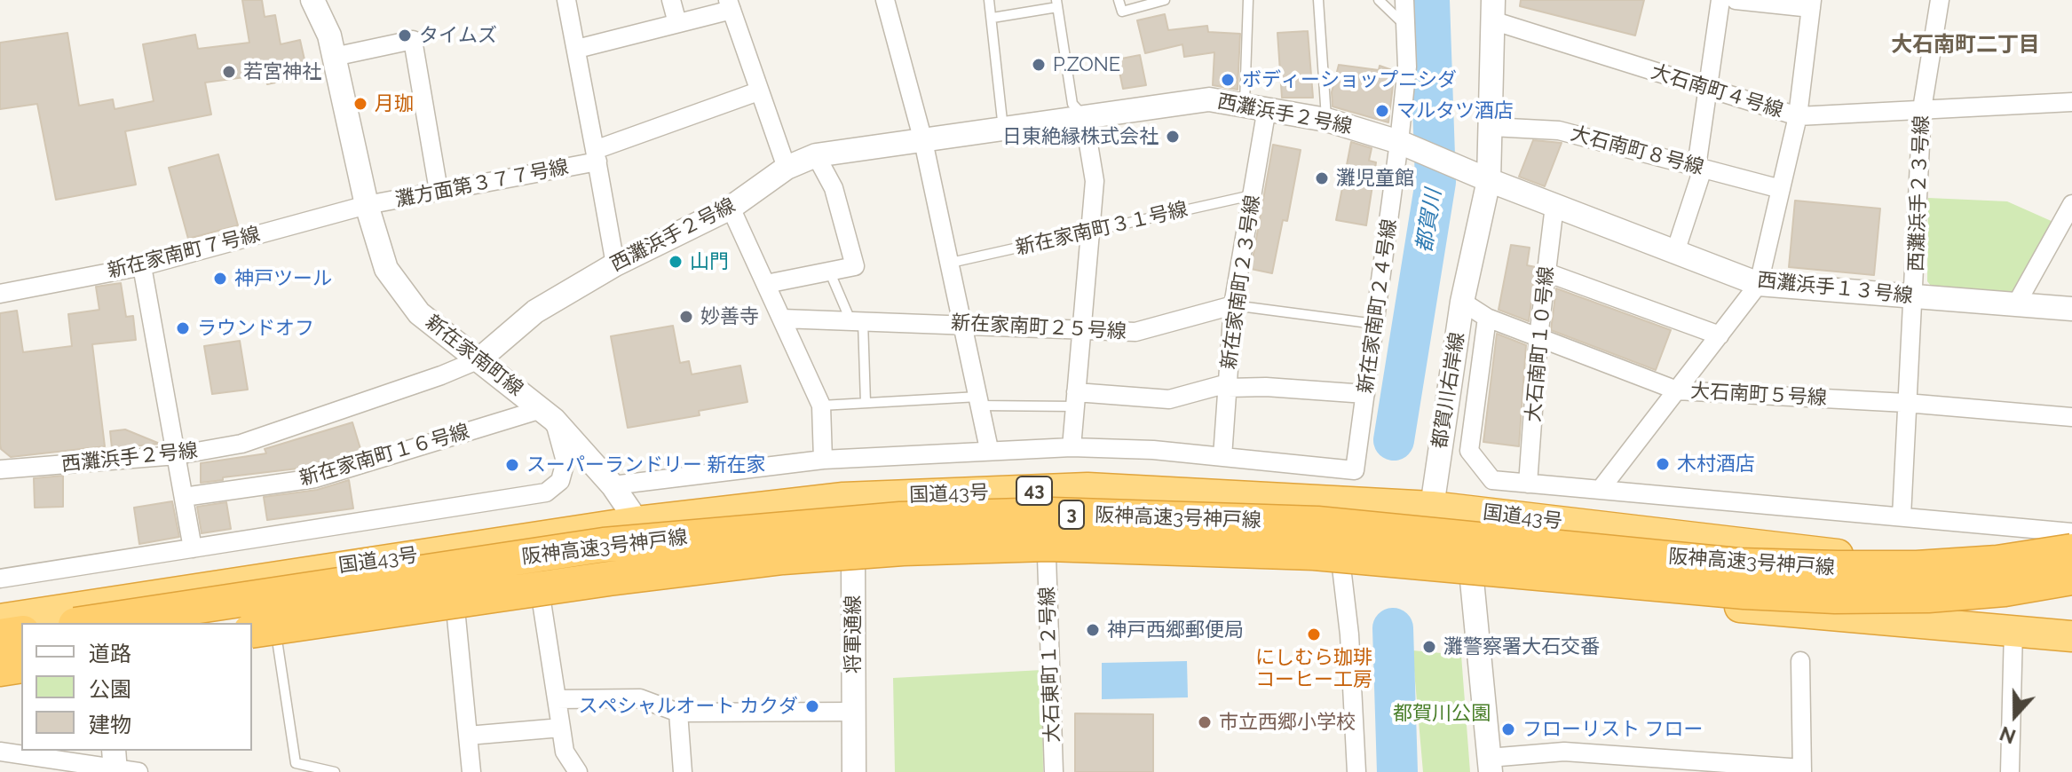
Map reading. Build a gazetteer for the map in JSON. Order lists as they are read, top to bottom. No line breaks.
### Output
{"streets":{"highway":["43","国道43号","3","阪神高速3号神戸線"],"street":["大石南町４号線","西灘浜手２号線","大石南町８号線","灘方面第３７７号線","西灘浜手２３号線","新在家南町７号線","新在家南町２３号線","西灘浜手１３号線","新在家南町２４号線","新在家南町２５号線","大石南町１０号線","新在家南町線","都賀川右岸線","大石南町５号線","新在家南町１６号線","将軍通線","大石東町１２号線"],"lane":["新在家南町３１号線"]},"crossings":[["大石南町４号線","西灘浜手２３号線"],["大石南町４号線","都賀川右岸線"],["西灘浜手２号線","新在家南町２３号線"],["西灘浜手２号線","西灘浜手１３号線"],["西灘浜手２号線","新在家南町２４号線"],["西灘浜手２号線","新在家南町線"],["西灘浜手２号線","都賀川右岸線"],["大石南町８号線","都賀川右岸線"],["灘方面第３７７号線","新在家南町７号線"],["灘方面第３７７号線","新在家南町線"],["西灘浜手２３号線","西灘浜手１３号線"],["西灘浜手２３号線","大石南町５号線"],["新在家南町３１号線","新在家南町２３号線"],["新在家南町７号線","新在家南町線"],["新在家南町２３号線","新在家南町２４号線"],["新在家南町２３号線","新在家南町２５号線"],["西灘浜手１３号線","大石南町１０号線"],["西灘浜手１３号線","都賀川右岸線"],["新在家南町２４号線","新在家南町２５号線"],["大石南町１０号線","大石南町５号線"],["新在家南町線","新在家南町１６号線"],["新在家南町線","国道43号"],["都賀川右岸線","大石南町５号線"],["都賀川右岸線","国道43号"],["国道43号","阪神高速3号神戸線"],["国道43号","将軍通線"]],"districts":["大石南町二丁目"],"water":["都賀川"],"parks":["都賀川公園"],"places":["タイムズ","P.ZONE","若宮神社","ボディーショップニシダ","月珈","マルタツ酒店","日東絶縁株式会社","灘児童館","山門","神戸ツール","妙善寺","ラウンドオフ","木村酒店","スーパーランドリー 新在家","神戸西郷郵便局","にしむら珈琲 コーヒー工房","灘警察署大石交番","スペシャルオート カクダ","市立西郷小学校","フローリスト フロー"],"legend":["道路","公園","建物"],"north":"bottom"}
